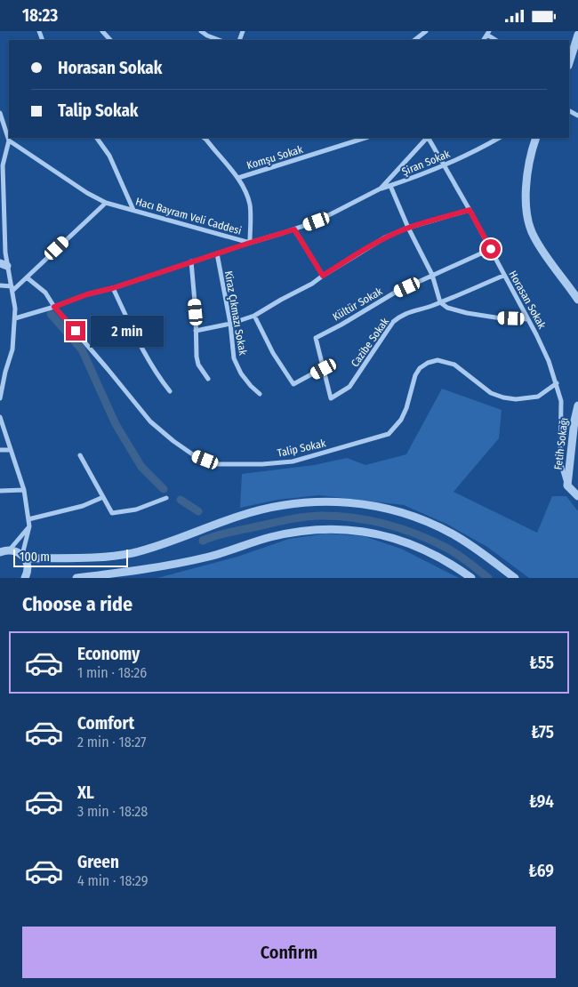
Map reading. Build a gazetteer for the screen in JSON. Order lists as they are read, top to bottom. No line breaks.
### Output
{"streets":{"street":["Komşu Sokak","Şiran Sokak","Hacı Bayram Veli Caddesi","Horasan Sokak","Kültür Sokak","Kiraz Çıkmazı Sokak","Cazibe Sokak","Fetih Sokağı","Talip Sokak"]},"crossings":[["Şiran Sokak","Hacı Bayram Veli Caddesi"],["Şiran Sokak","Horasan Sokak"],["Horasan Sokak","Kültür Sokak"],["Horasan Sokak","Cazibe Sokak"],["Horasan Sokak","Fetih Sokağı"],["Horasan Sokak","Talip Sokak"],["Kültür Sokak","Cazibe Sokak"]],"scale_bar":"100 m","page":{"status":"18:23","banner":["Horasan Sokak","Talip Sokak"],"bubble":"2 min","scale":"100 m","heading":"Choose a ride","list":[{"name":"Economy","note":"1 min · 18:26","value":"₺55"},{"name":"Comfort","note":"2 min · 18:27","value":"₺75"},{"name":"XL","note":"3 min · 18:28","value":"₺94"},{"name":"Green","note":"4 min · 18:29","value":"₺69"}],"buttons":"Confirm"}}
